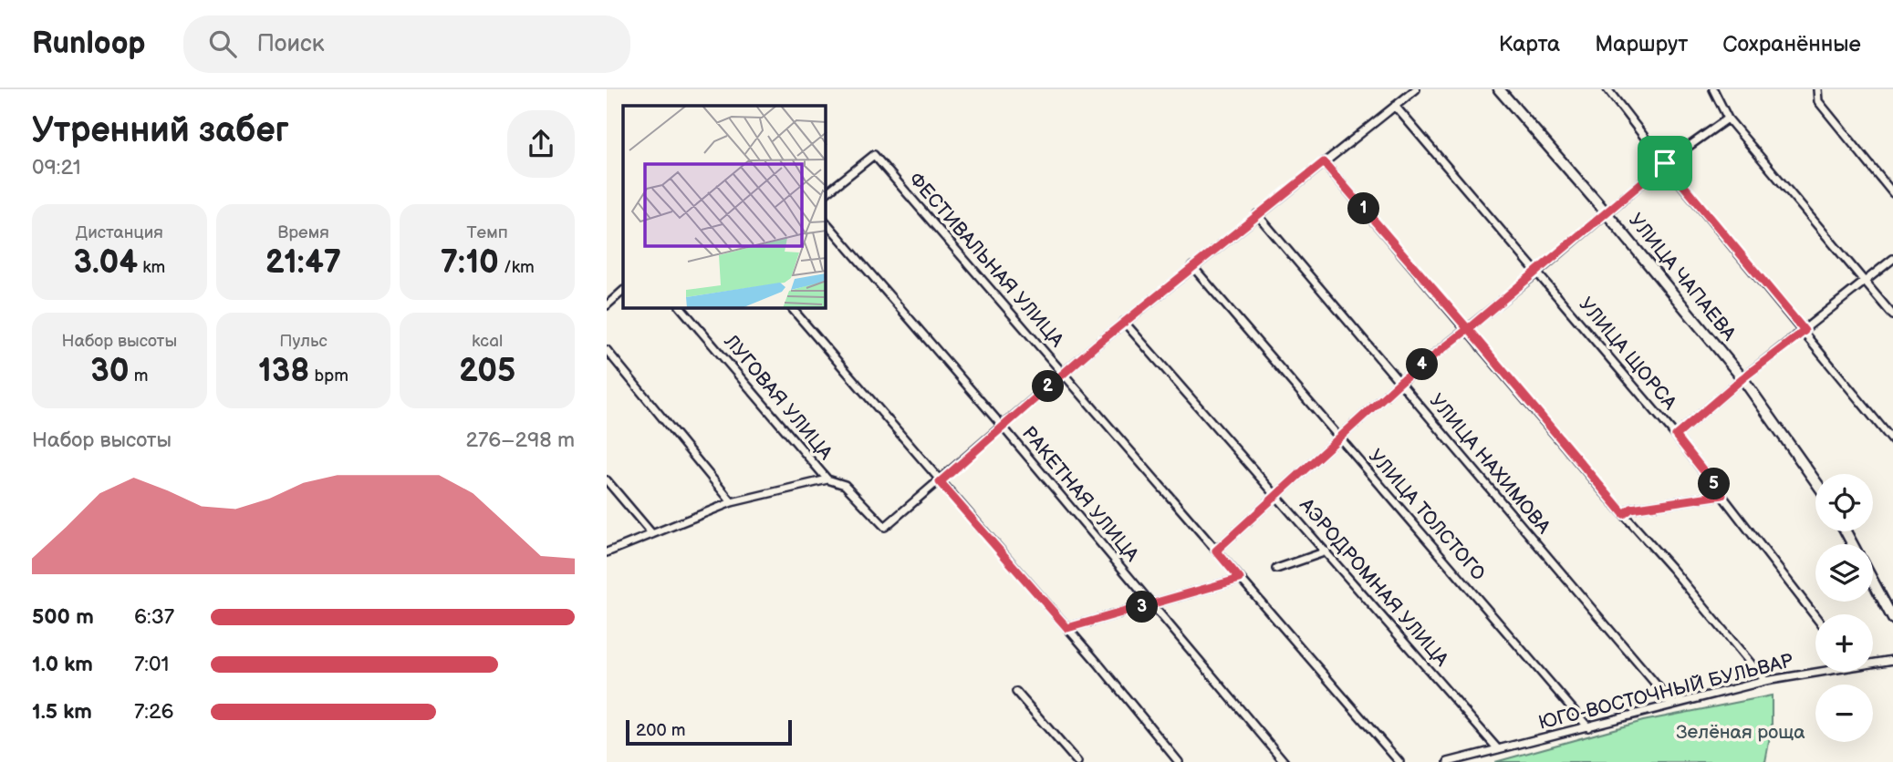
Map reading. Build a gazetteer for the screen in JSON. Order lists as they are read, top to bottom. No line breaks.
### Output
{"streets":{"main road":["УЛИЦА ЧАПАЕВА"],"street":["ФЕСТИВАЛЬНАЯ УЛИЦА","УЛИЦА ЩОРСА","ЛУГОВАЯ УЛИЦА","УЛИЦА НАХИМОВА","РАКЕТНАЯ УЛИЦА","УЛИЦА ТОЛСТОГО","АЭРОДРОМНАЯ УЛИЦА","ЮГО-ВОСТОЧНЫЙ БУЛЬВАР"]},"crossings":[["УЛИЦА НАХИМОВА","ЮГО-ВОСТОЧНЫЙ БУЛЬВАР"],["УЛИЦА ТОЛСТОГО","ЮГО-ВОСТОЧНЫЙ БУЛЬВАР"],["АЭРОДРОМНАЯ УЛИЦА","ЮГО-ВОСТОЧНЫЙ БУЛЬВАР"]],"parks":["Зелёная роща"],"scale_bar":"200 m","page":{"header":"Runloop","search":"Поиск","nav":["Карта","Маршрут","Сохранённые"],"heading":["Утренний забег","09:21"],"pins":["1","4","2","5","3"],"stats":[["Дистанция","3.04 km"],["Время","21:47"],["Темп","7:10 /km"],["Набор высоты","30 m"],["Пульс","138 bpm"],["kcal","205"]],"chart":["Набор высоты","276–298 m"],"map_buttons":["+","−"],"list":[{"name":"500 m","note":"6:37"},{"name":"1.0 km","note":"7:01"},{"name":"1.5 km","note":"7:26"}],"scale":"200 m"}}
